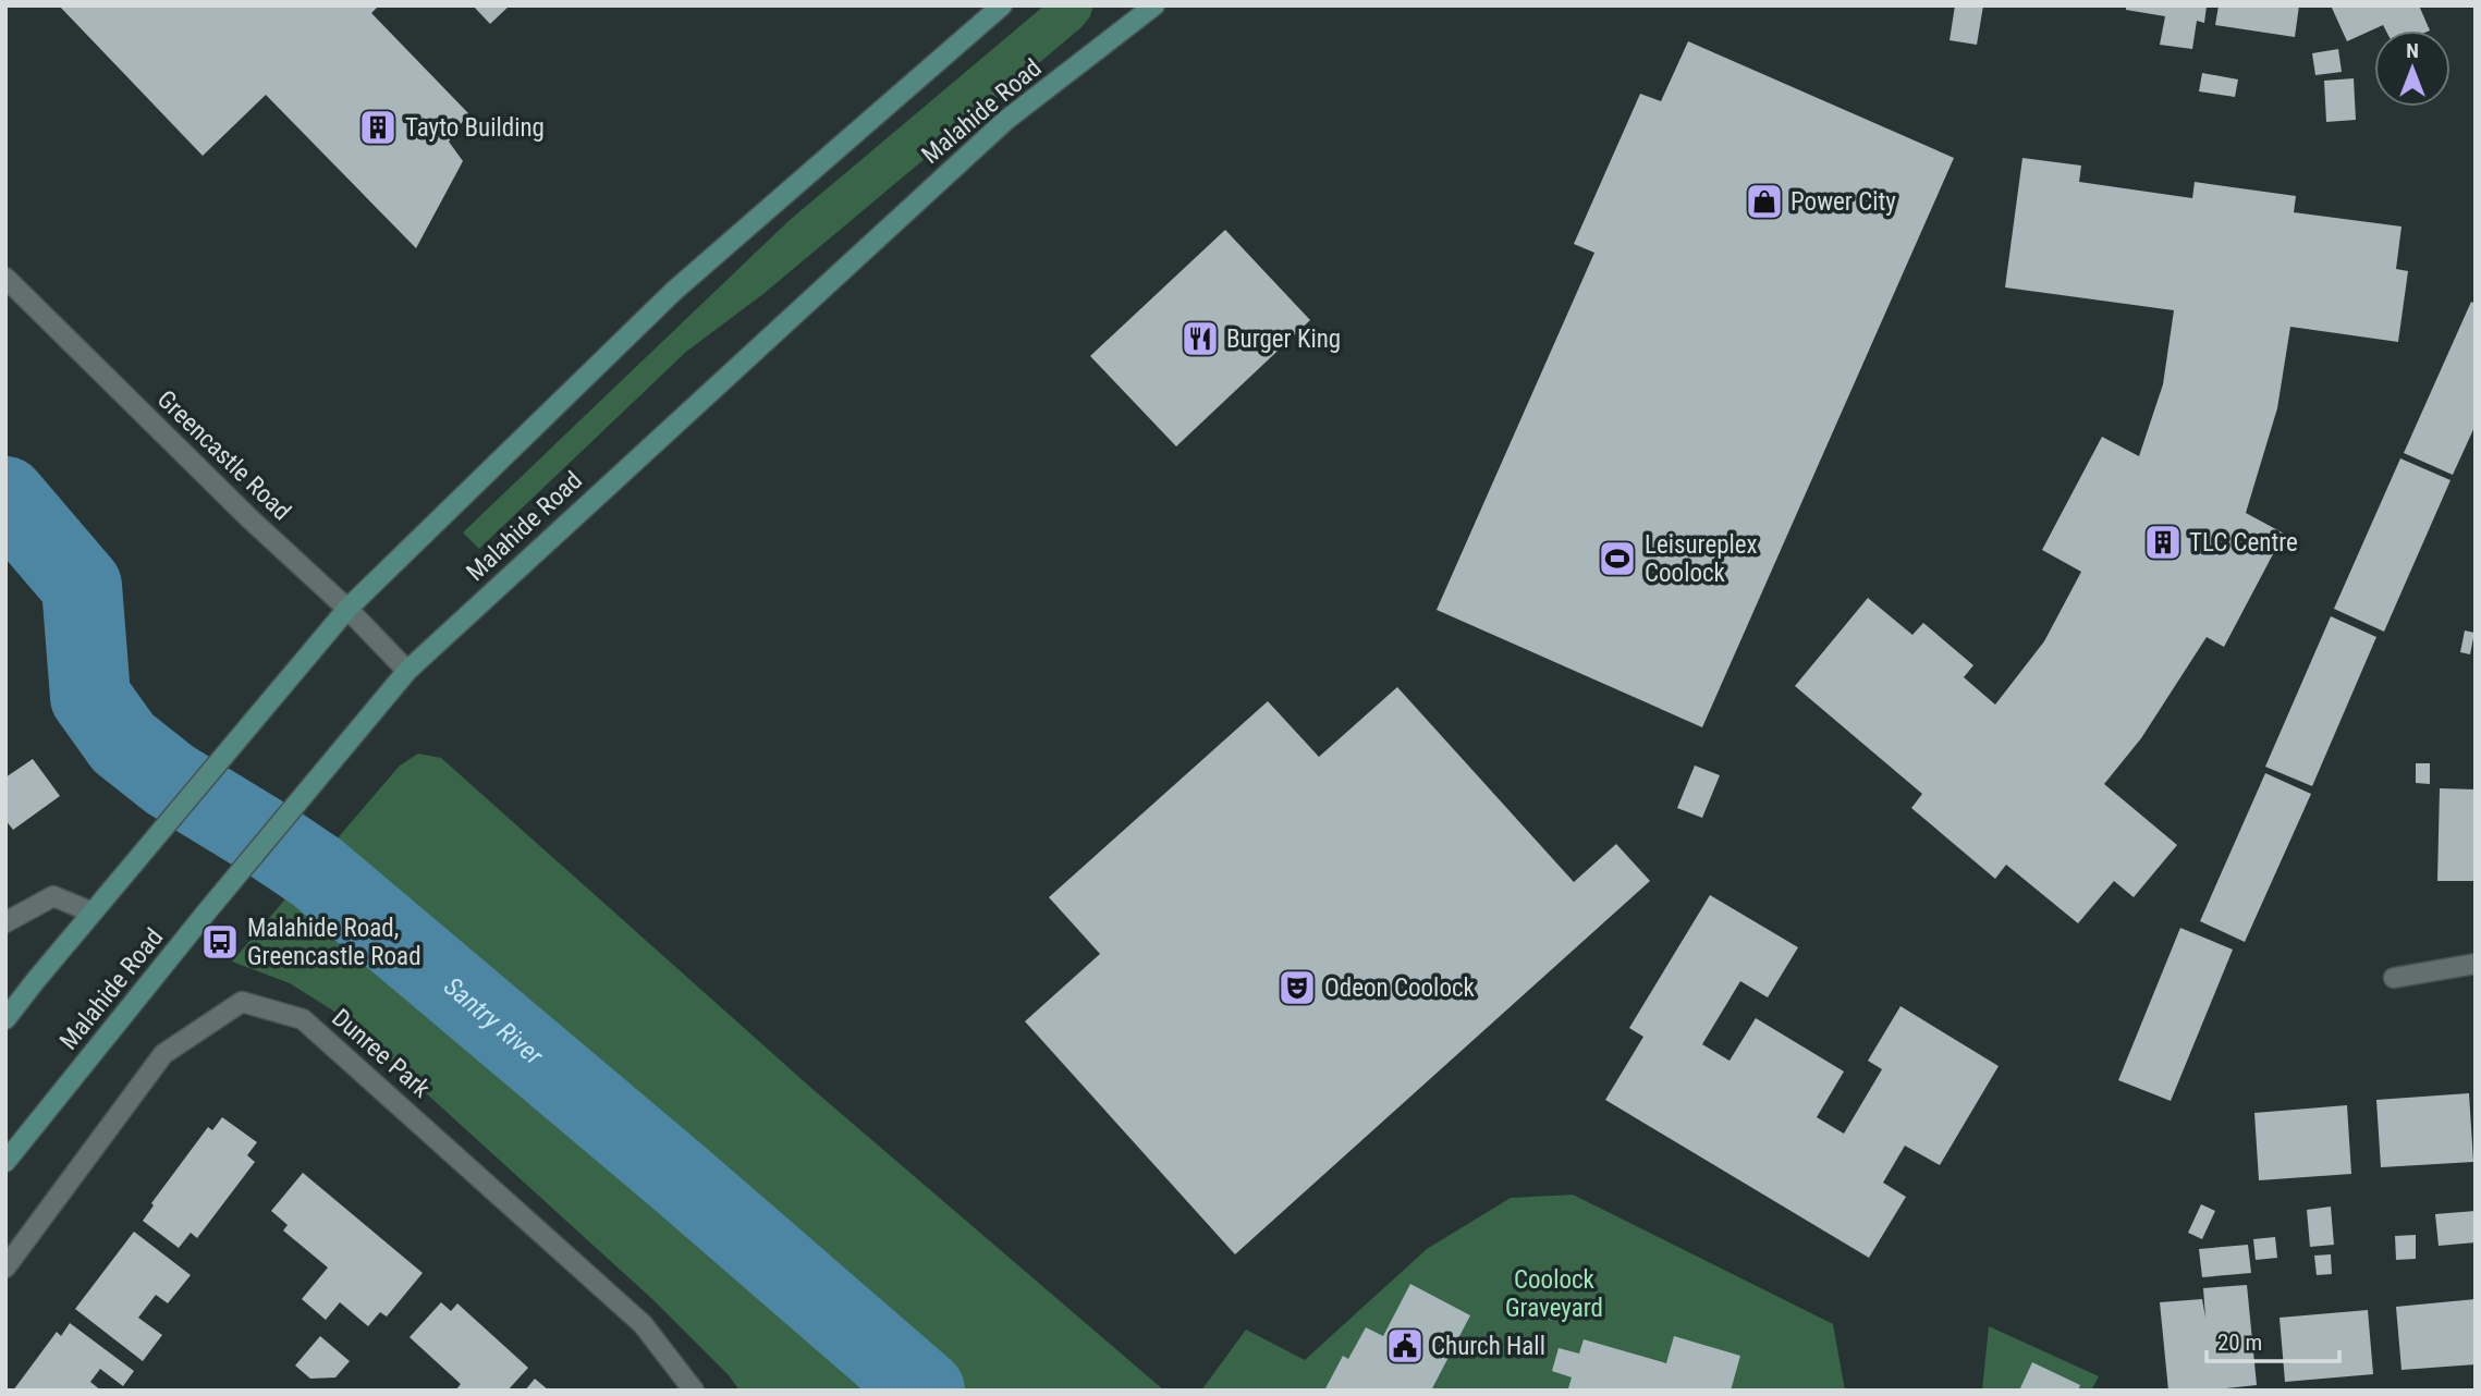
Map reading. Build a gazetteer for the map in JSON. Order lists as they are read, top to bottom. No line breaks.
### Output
{"streets":{"main road":["Malahide Road"],"street":["Greencastle Road","Dunree Park"]},"crossings":[["Malahide Road","Greencastle Road"]],"water":["Santry River"],"parks":["Coolock Graveyard"],"places":{"building":["Tayto Building","TLC Centre"],"shop":["Power City"],"restaurant":["Burger King"],"sports":["Leisureplex Coolock"],"bus stop":["Malahide Road, Greencastle Road"],"theatre":["Odeon Coolock"],"public building":["Church Hall"]},"scale_bar":"20 m","north":"top"}
